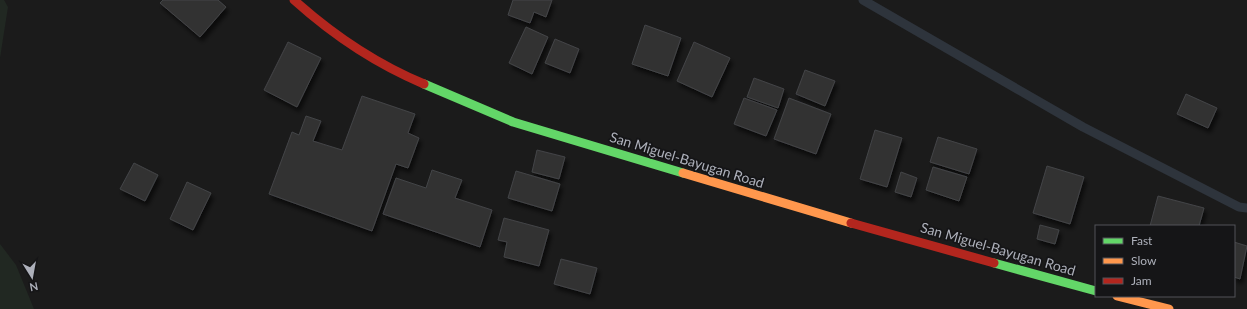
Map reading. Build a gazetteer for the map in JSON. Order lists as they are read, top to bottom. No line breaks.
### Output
{"streets":{"main road":["San Miguel-Bayugan Road"]},"legend":["Fast","Slow","Jam"],"north":"bottom"}
